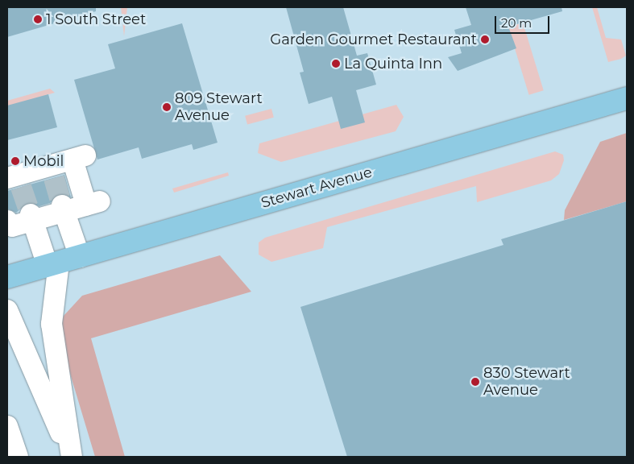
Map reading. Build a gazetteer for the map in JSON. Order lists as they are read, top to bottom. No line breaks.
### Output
{"streets":{"main road":["Stewart Avenue"]},"places":["1 South Street","Garden Gourmet Restaurant","La Quinta Inn","809 Stewart Avenue","Mobil","830 Stewart Avenue"],"scale_bar":"20 m"}
